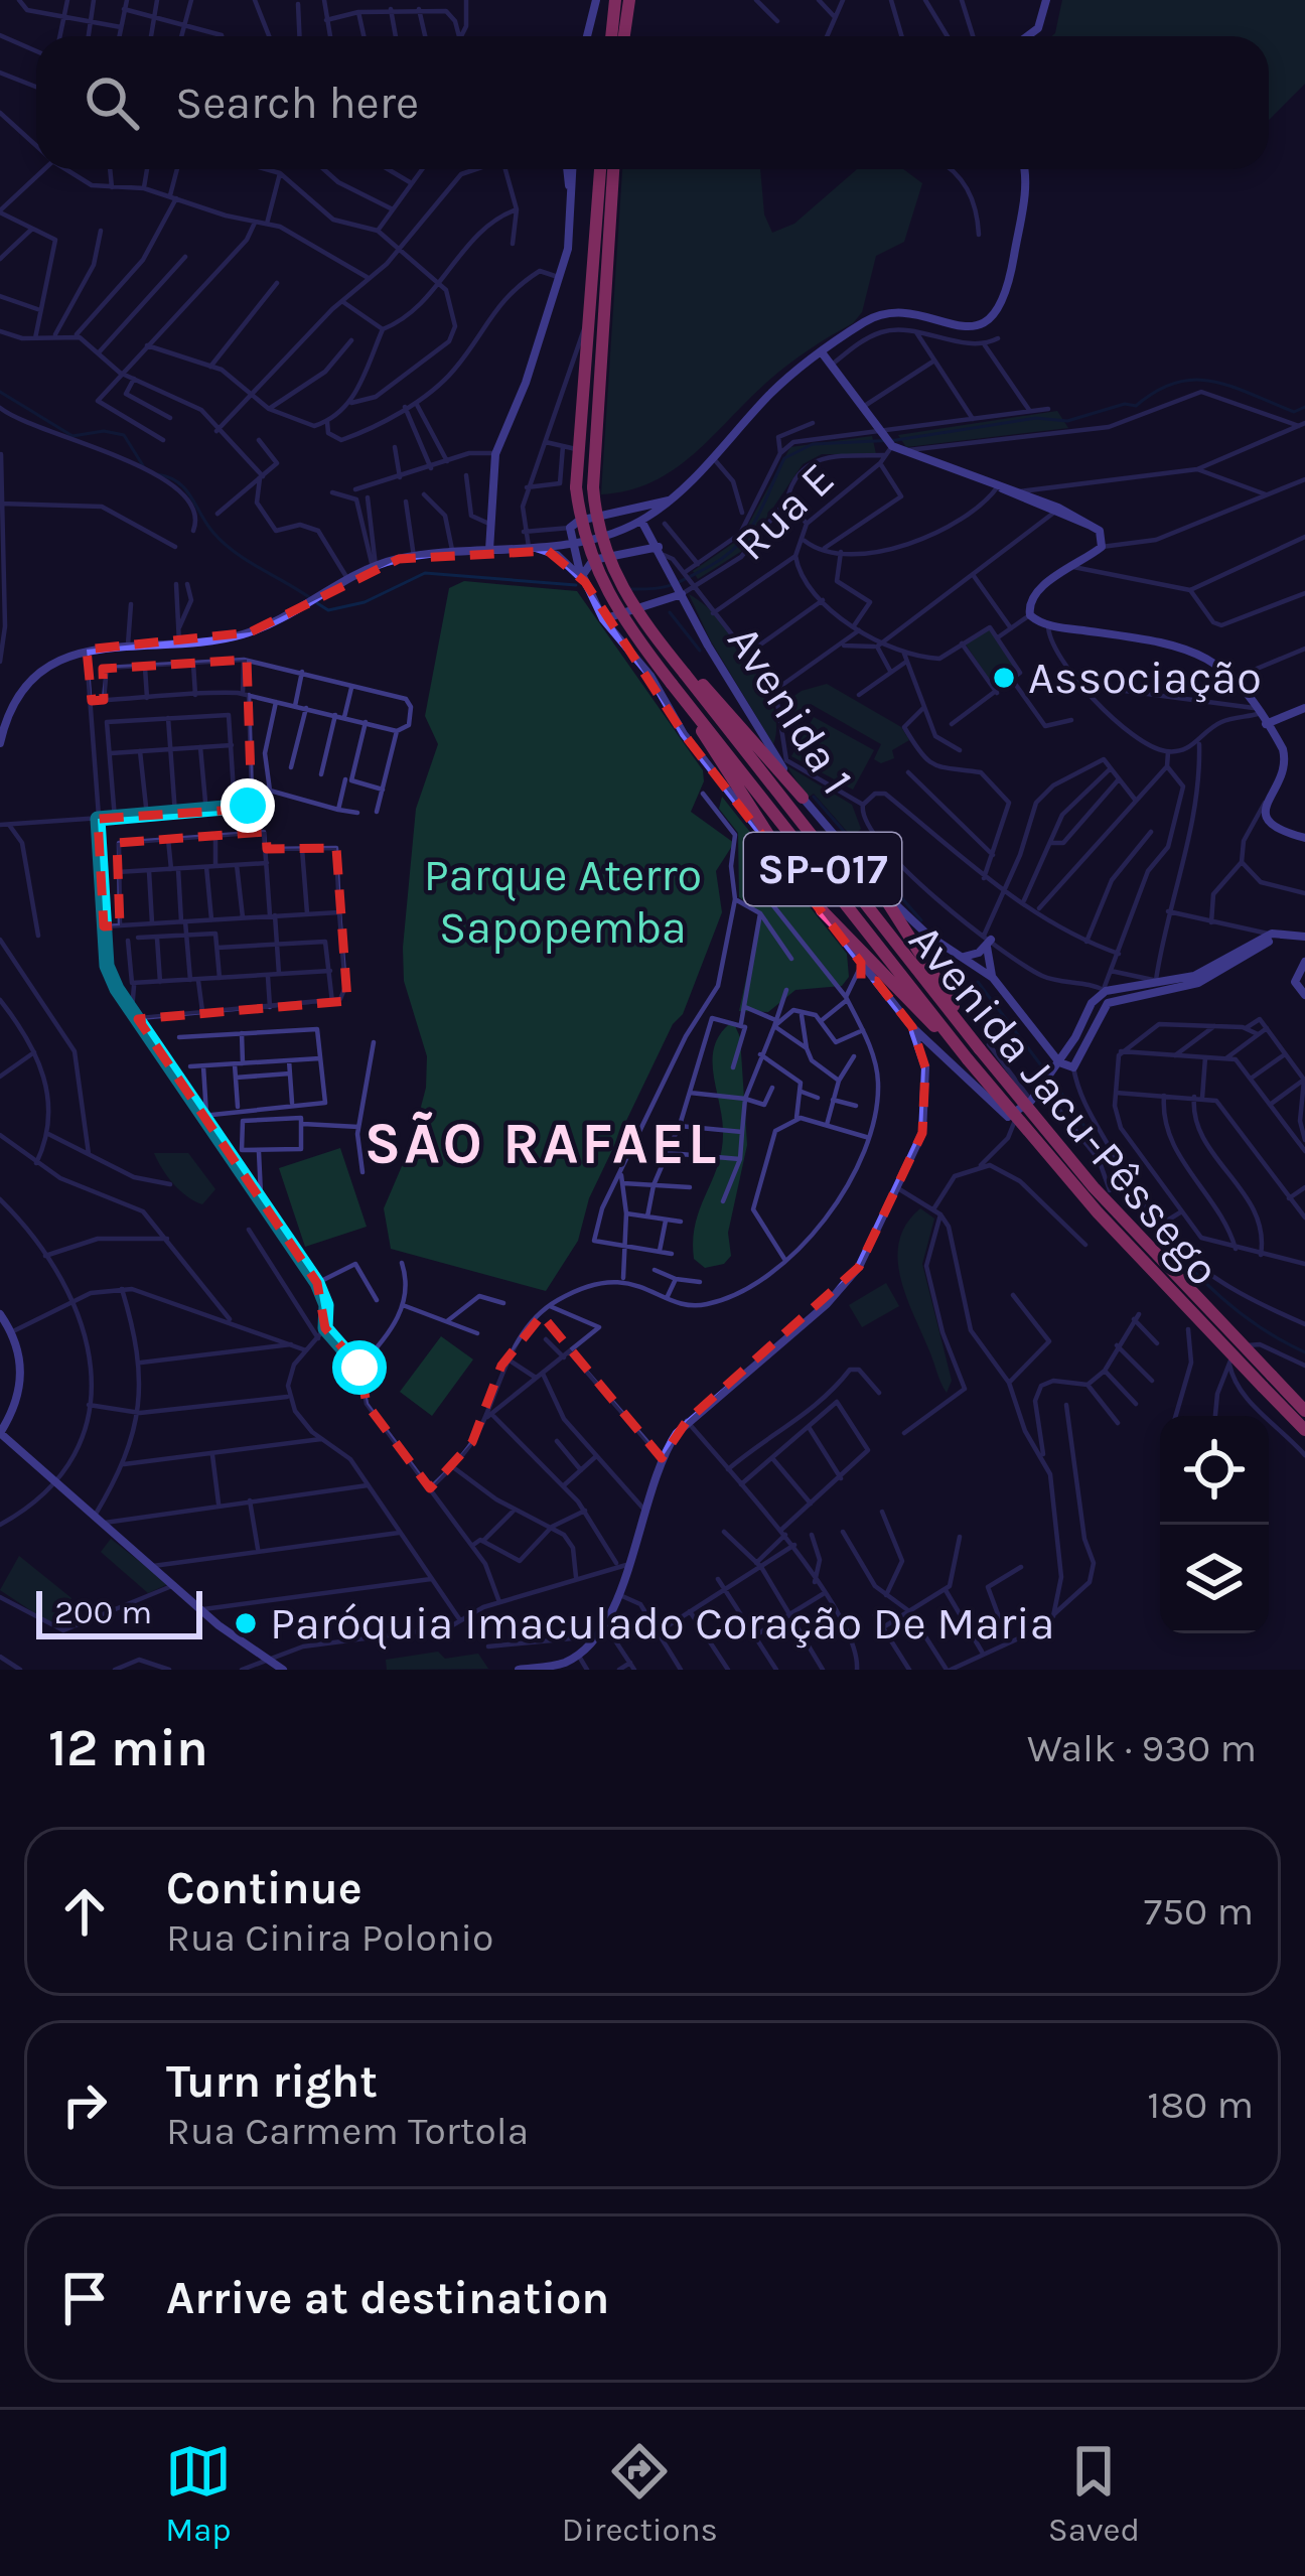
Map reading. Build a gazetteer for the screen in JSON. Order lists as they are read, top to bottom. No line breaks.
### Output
{"streets":{"highway":["SP-017","Avenida Jacu-Pêssego"],"main road":["Avenida 1"],"street":["Rua E"]},"districts":["SÃO RAFAEL"],"parks":["Parque Aterro Sapopemba"],"places":["Associação","Paróquia Imaculado Coração De Maria"],"scale_bar":"200 m","page":{"search":"Search here","scale":"200 m","heading":["12 min","Walk · 930 m"],"list":[["Continue","Rua Cinira Polonio","750 m"],["Turn right","Rua Carmem Tortola","180 m"],"Arrive at destination"],"nav":["Map","Directions","Saved"]}}
